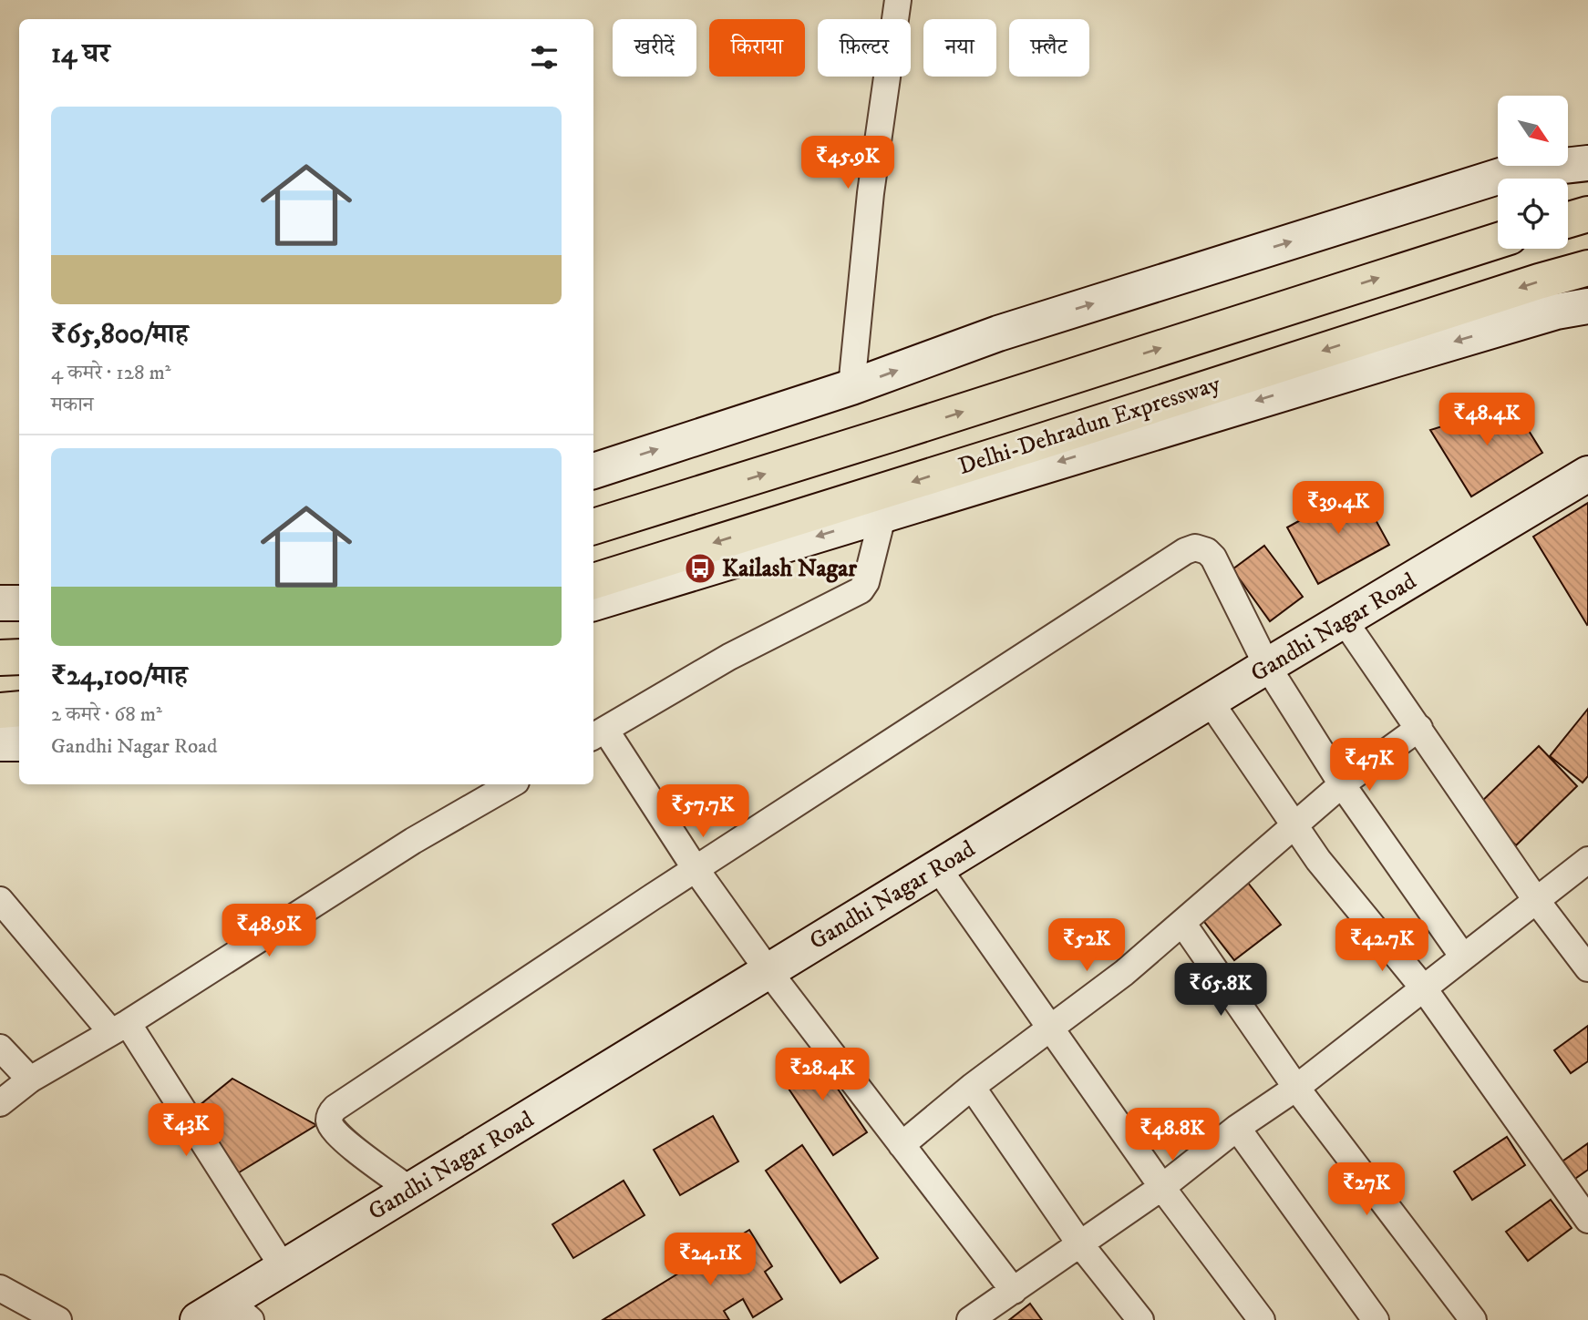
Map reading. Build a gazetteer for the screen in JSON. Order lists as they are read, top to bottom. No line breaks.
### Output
{"streets":{"highway":["Delhi-Dehradun Expressway"],"street":["Gandhi Nagar Road"]},"places":{"bus stop":["Kailash Nagar"]},"north":"bottom right","page":{"chip":["खरीदें","किराया","फ़िल्टर","नया","फ़्लैट"],"heading":"14 घर","list":[{"name":"₹65,800/माह","note":"4 कमरे · 128 m² · मकान"},{"name":"₹24,100/माह","note":"2 कमरे · 68 m² · Gandhi Nagar Road"}],"price":["₹45.9K","₹48.4K","₹39.4K","₹47K","₹57.7K","₹48.9K","₹52K","₹42.7K","₹65.8K","₹28.4K","₹43K","₹48.8K","₹27K","₹24.1K"]}}
